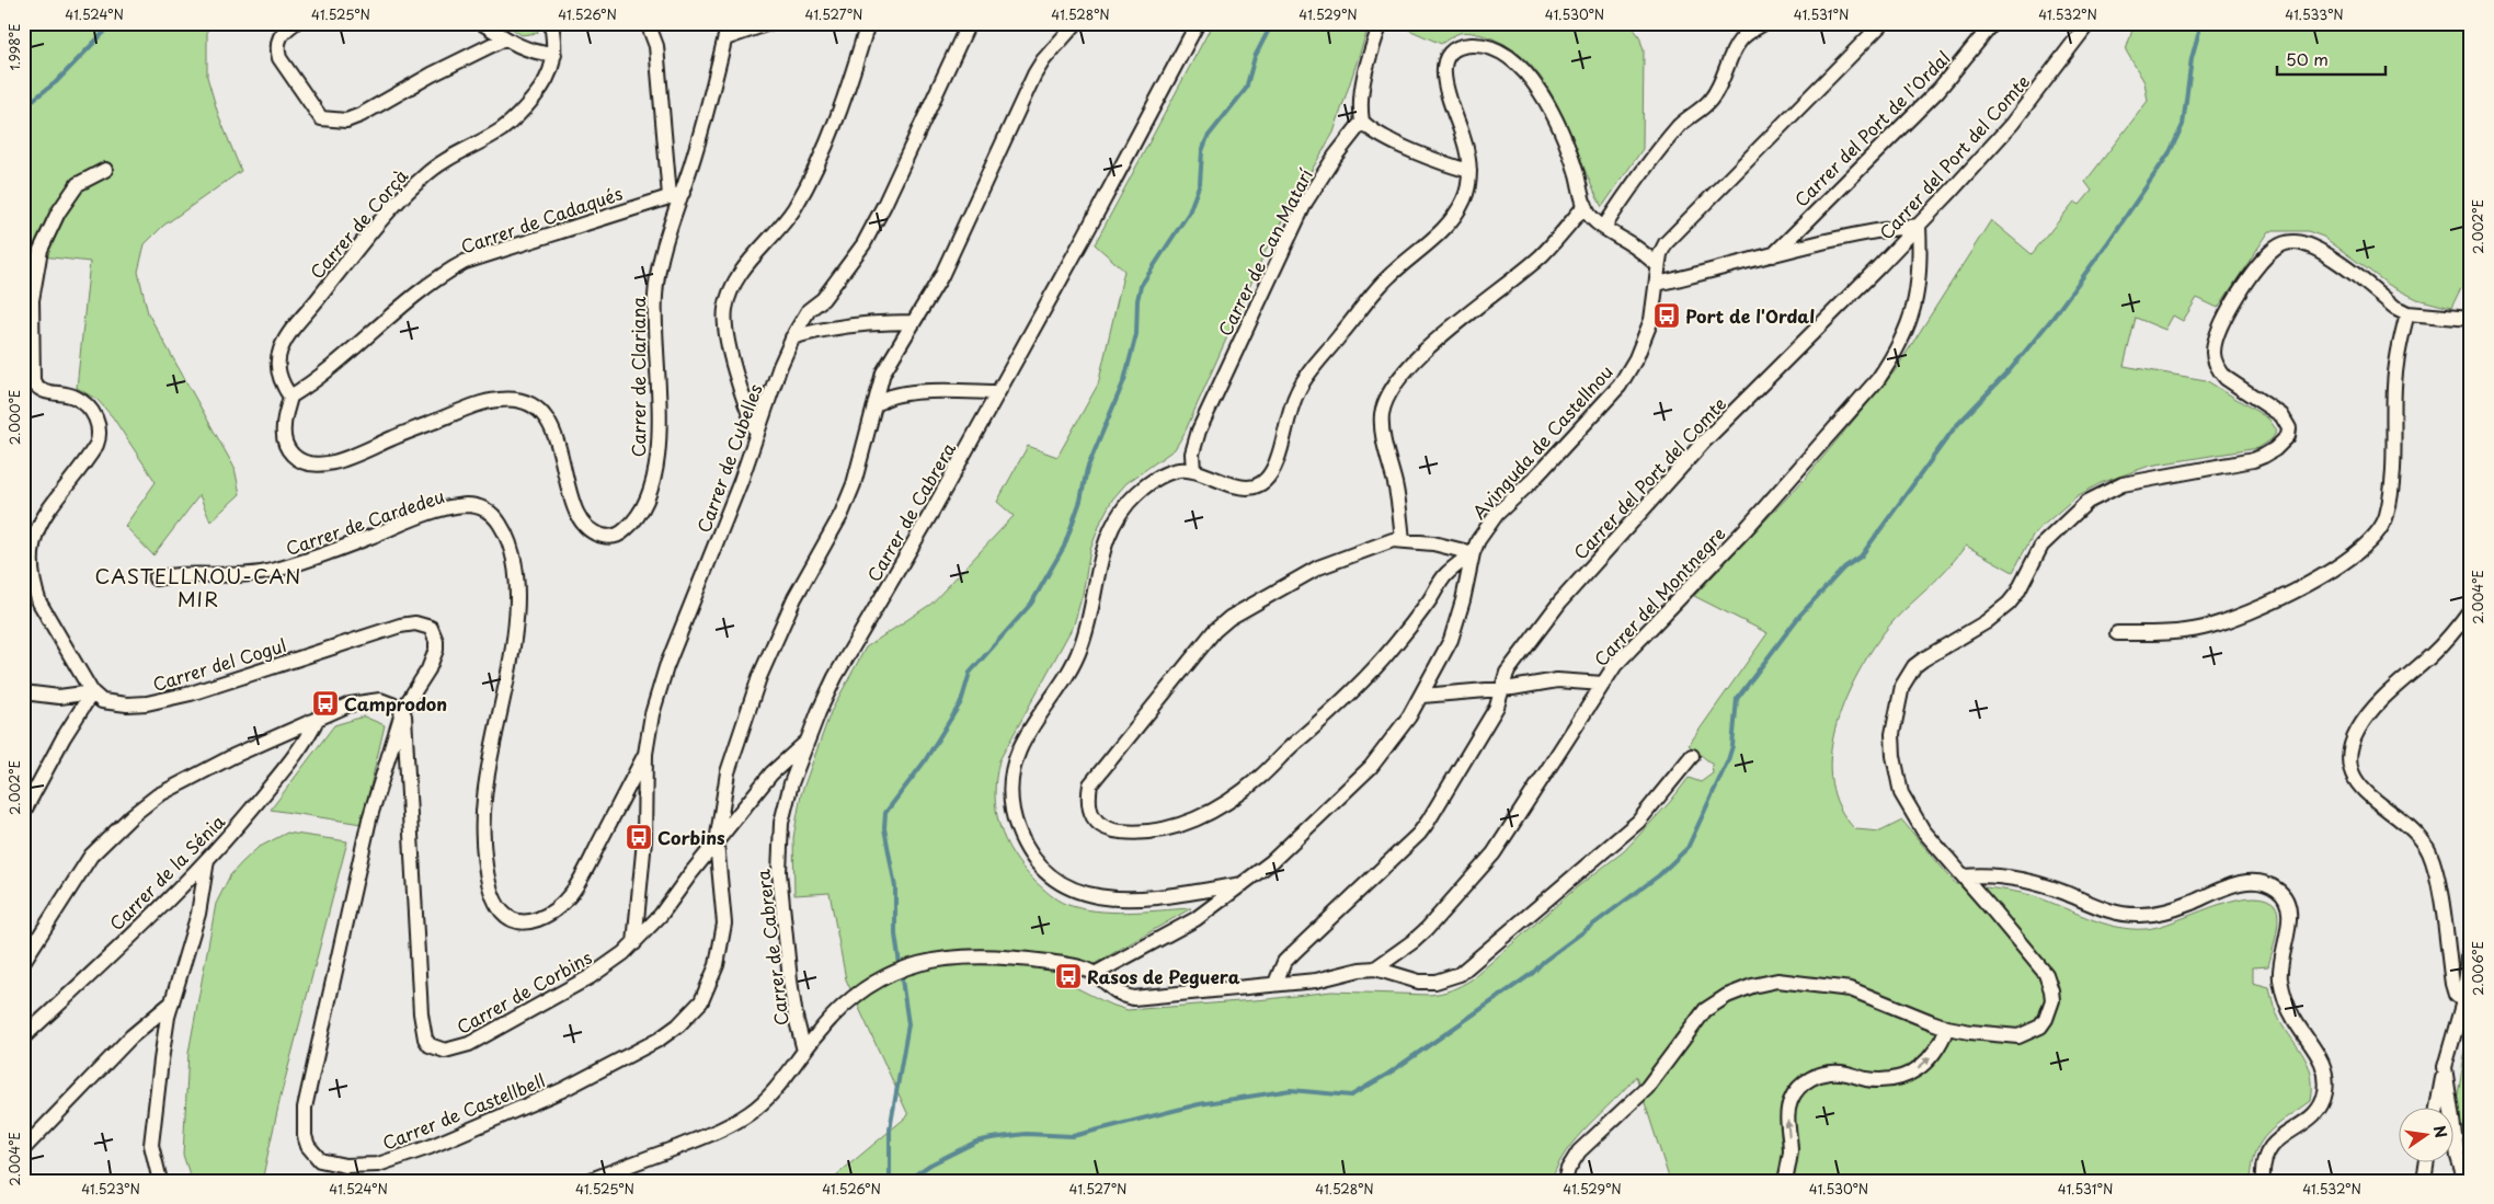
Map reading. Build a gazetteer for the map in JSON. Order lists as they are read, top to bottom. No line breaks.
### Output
{"streets":{"street":["Carrer del Port de l'Ordal","Carrer del Port del Comte","Carrer de Cadaqués","Carrer de Corçà","Carrer de Can Matarí","Carrer de Clariana","Avinguda de Castellnou","Carrer de Cubelles","Carrer de Cabrera","Carrer de Cardedeu","Carrer del Montnegre","Carrer del Cogul","Carrer de la Sénia","Carrer de Corbins","Carrer de Castellbell"]},"crossings":[["Carrer del Port del Comte","Carrer del Montnegre"],["Carrer de Cadaqués","Carrer de Corçà"],["Carrer de Cadaqués","Carrer de Clariana"],["Carrer de Corçà","Carrer de Clariana"],["Carrer de Cubelles","Carrer de Cardedeu"],["Carrer de Cubelles","Carrer de Corbins"],["Carrer de Cabrera","Carrer de Corbins"],["Carrer del Cogul","Carrer de Corbins"],["Carrer del Cogul","Carrer de Castellbell"],["Carrer de Corbins","Carrer de Castellbell"]],"districts":["CASTELLNOU-CAN MIR"],"places":{"bus stop":["Port de l'Ordal","Camprodon","Corbins","Rasos de Peguera"]},"scale_bar":"50 m","north":"right","coordinates":["41.524°N","41.525°N","41.526°N","41.527°N","41.528°N","41.529°N","41.530°N","41.531°N","41.532°N","41.533°N","1.998°E","2.002°E","2.000°E","2.004°E","2.006°E","41.523°N"]}
